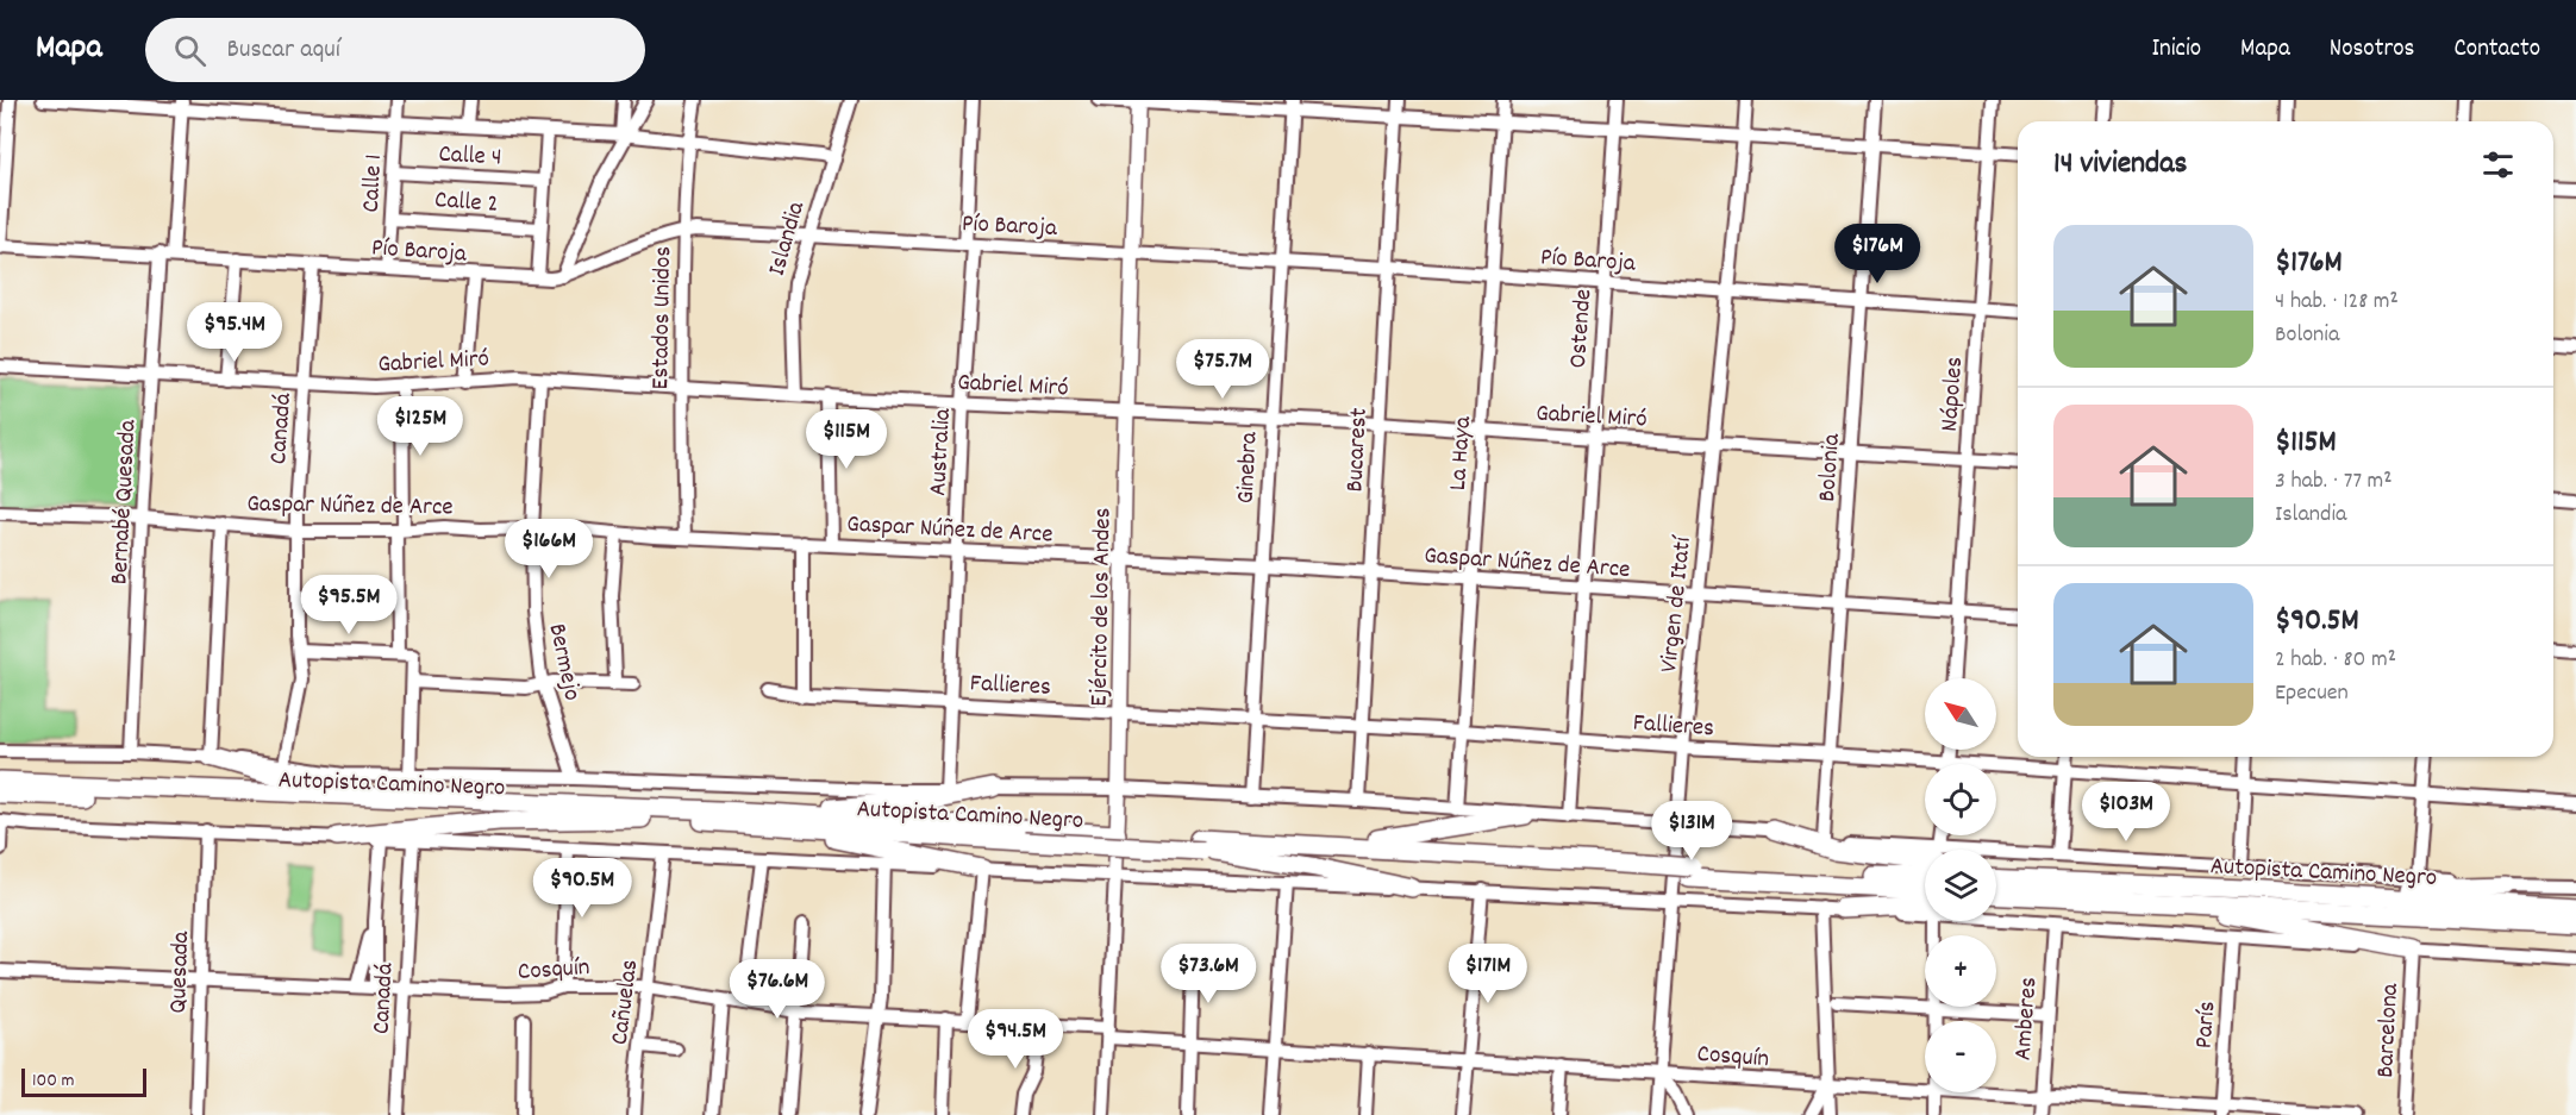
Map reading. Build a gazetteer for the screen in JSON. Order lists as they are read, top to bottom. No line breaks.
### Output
{"streets":{"highway":["Autopista Camino Negro"],"main road":["Ejército de los Andes"],"street":["Calle 4","Calle 1","Calle 2","Pío Baroja","Islandia","Estados Unidos","Ostende","Gabriel Miró","Nápoles","Canadá","Bucarest","Australia","La Haya","Ginebra","Bolonia","Bernabé Quesada","Gaspar Núñez de Arce","Virgen de Itatí","Bermejo","Fallieres","Cosquín","Quesada","Cañuelas","Amberes","París","Barcelona"]},"crossings":[["Calle 4","Calle 1"],["Calle 1","Calle 2"],["Calle 1","Pío Baroja"],["Pío Baroja","Islandia"],["Pío Baroja","Estados Unidos"],["Pío Baroja","Ostende"],["Pío Baroja","Nápoles"],["Pío Baroja","Canadá"],["Pío Baroja","Bucarest"],["Pío Baroja","Australia"],["Pío Baroja","La Haya"],["Pío Baroja","Ginebra"],["Pío Baroja","Bolonia"],["Pío Baroja","Bernabé Quesada"],["Pío Baroja","Virgen de Itatí"],["Pío Baroja","Ejército de los Andes"],["Islandia","Gabriel Miró"],["Estados Unidos","Gabriel Miró"],["Estados Unidos","Gaspar Núñez de Arce"],["Ostende","Gabriel Miró"],["Ostende","Gaspar Núñez de Arce"],["Ostende","Fallieres"],["Gabriel Miró","Nápoles"],["Gabriel Miró","Canadá"],["Gabriel Miró","Bucarest"],["Gabriel Miró","Australia"],["Gabriel Miró","La Haya"],["Gabriel Miró","Ginebra"],["Gabriel Miró","Bolonia"],["Gabriel Miró","Bernabé Quesada"],["Gabriel Miró","Virgen de Itatí"],["Gabriel Miró","Ejército de los Andes"],["Gabriel Miró","Bermejo"],["Nápoles","Gaspar Núñez de Arce"],["Canadá","Gaspar Núñez de Arce"],["Canadá","Cosquín"],["Bucarest","Gaspar Núñez de Arce"],["Bucarest","Fallieres"],["Australia","Gaspar Núñez de Arce"],["Australia","Fallieres"],["La Haya","Gaspar Núñez de Arce"],["La Haya","Fallieres"],["Ginebra","Gaspar Núñez de Arce"],["Ginebra","Fallieres"],["Bolonia","Gaspar Núñez de Arce"],["Bolonia","Fallieres"],["Bernabé Quesada","Gaspar Núñez de Arce"],["Gaspar Núñez de Arce","Virgen de Itatí"],["Gaspar Núñez de Arce","Ejército de los Andes"],["Gaspar Núñez de Arce","Bermejo"],["Virgen de Itatí","Fallieres"],["Virgen de Itatí","Cosquín"],["Ejército de los Andes","Fallieres"],["Ejército de los Andes","Cosquín"],["Cosquín","Quesada"],["Cosquín","Cañuelas"],["Cosquín","Amberes"],["Cosquín","París"]],"scale_bar":"100 m","north":"top left","page":{"header":"Mapa","search":"Buscar aquí","nav":["Inicio","Mapa","Nosotros","Contacto"],"heading":"14 viviendas","list":[{"name":"$176M","note":"4 hab. · 128 m² · Bolonia"},{"name":"$115M","note":"3 hab. · 77 m² · Islandia"},{"name":"$90.5M","note":"2 hab. · 80 m² · Epecuen"}],"price":["$176M","$95.4M","$75.7M","$125M","$115M","$166M","$95.5M","$103M","$131M","$90.5M","$73.6M","$171M","$76.6M","$94.5M"],"map_buttons":["+","−"],"scale":"100 m"}}
